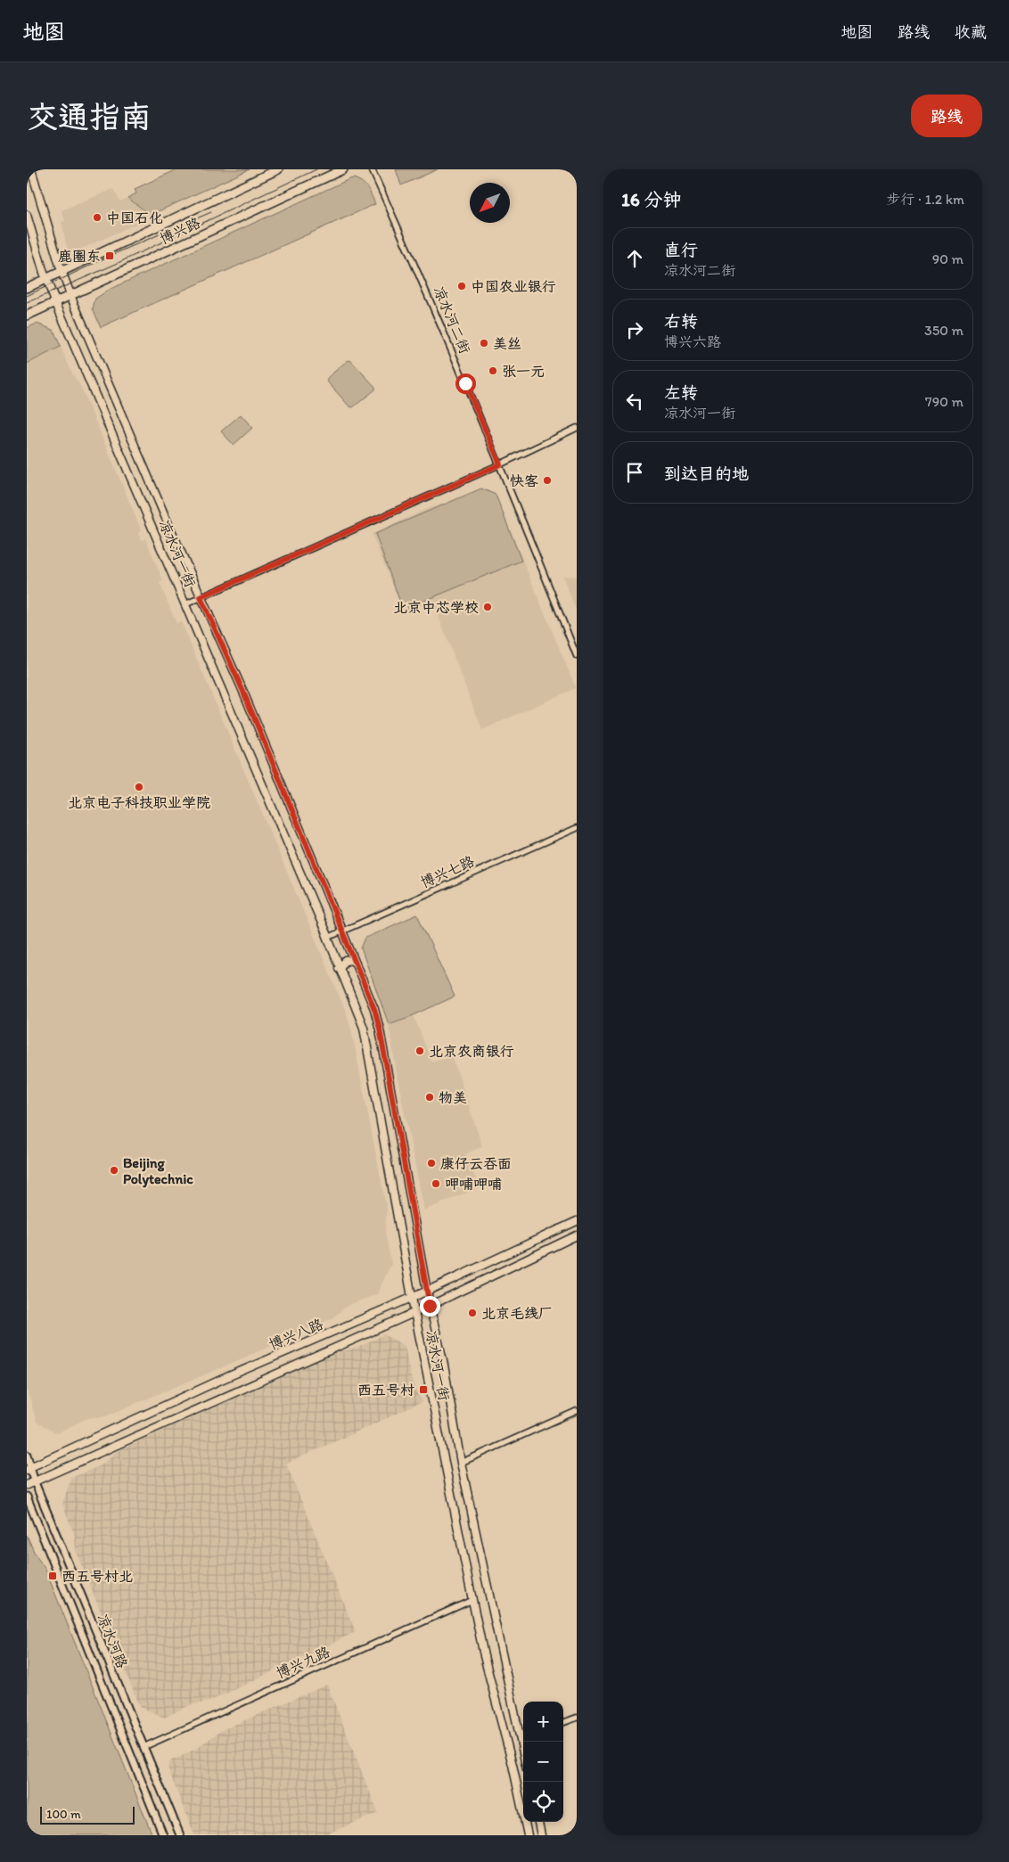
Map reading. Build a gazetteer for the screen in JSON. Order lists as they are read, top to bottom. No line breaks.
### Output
{"streets":{"main road":["博兴路","凉水河一街","博兴八路"],"street":["凉水河二街","博兴七路","凉水河路","博兴九路"]},"crossings":[["博兴路","凉水河一街"],["凉水河一街","博兴七路"],["凉水河一街","博兴八路"],["凉水河一街","博兴九路"],["博兴八路","凉水河路"],["凉水河路","博兴九路"]],"places":{"other":["中国石化","中国农业银行","美丝","张一元","快客","北京中芯学校","北京电子科技职业学院","北京农商银行","物美","康仔云吞面","Beijing Polytechnic","呷哺呷哺","北京毛线厂"],"transit":["鹿圈东","西五号村","西五号村北"]},"scale_bar":"100 m","north":"bottom left","page":{"header":"地图","nav":["地图","路线","收藏"],"buttons":"路线","title":"交通指南","heading":["16 分钟","步行 · 1.2 km"],"list":[["直行","凉水河二街","90 m"],["右转","博兴六路","350 m"],["左转","凉水河一街","790 m"],"到达目的地"],"map_buttons":["+","−"],"scale":"100 m"}}
